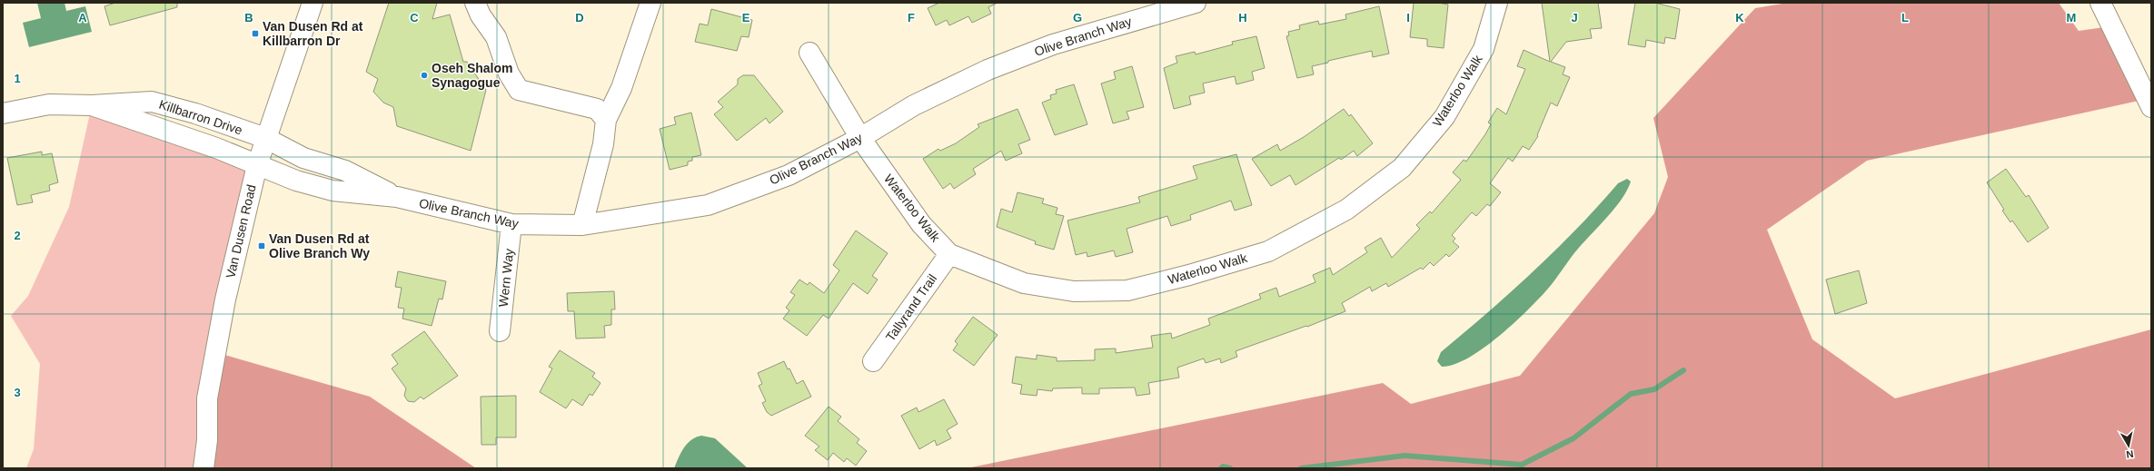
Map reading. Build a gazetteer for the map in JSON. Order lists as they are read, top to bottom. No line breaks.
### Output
{"streets":{"street":["Olive Branch Way","Waterloo Walk","Killbarron Drive","Van Dusen Road","Wern Way","Tallyrand Trail"]},"crossings":[["Olive Branch Way","Waterloo Walk"],["Olive Branch Way","Killbarron Drive"],["Olive Branch Way","Van Dusen Road"],["Olive Branch Way","Wern Way"],["Waterloo Walk","Tallyrand Trail"],["Killbarron Drive","Van Dusen Road"]],"places":{"transit":["Van Dusen Rd at Killbarron Dr","Van Dusen Rd at Olive Branch Wy"],"other":["Oseh Shalom Synagogue"]},"north":"bottom","grid":{"columns":["A","B","C","D","E","F","G","H","I","J","K","L","M"],"rows":["1","2","3"]}}
